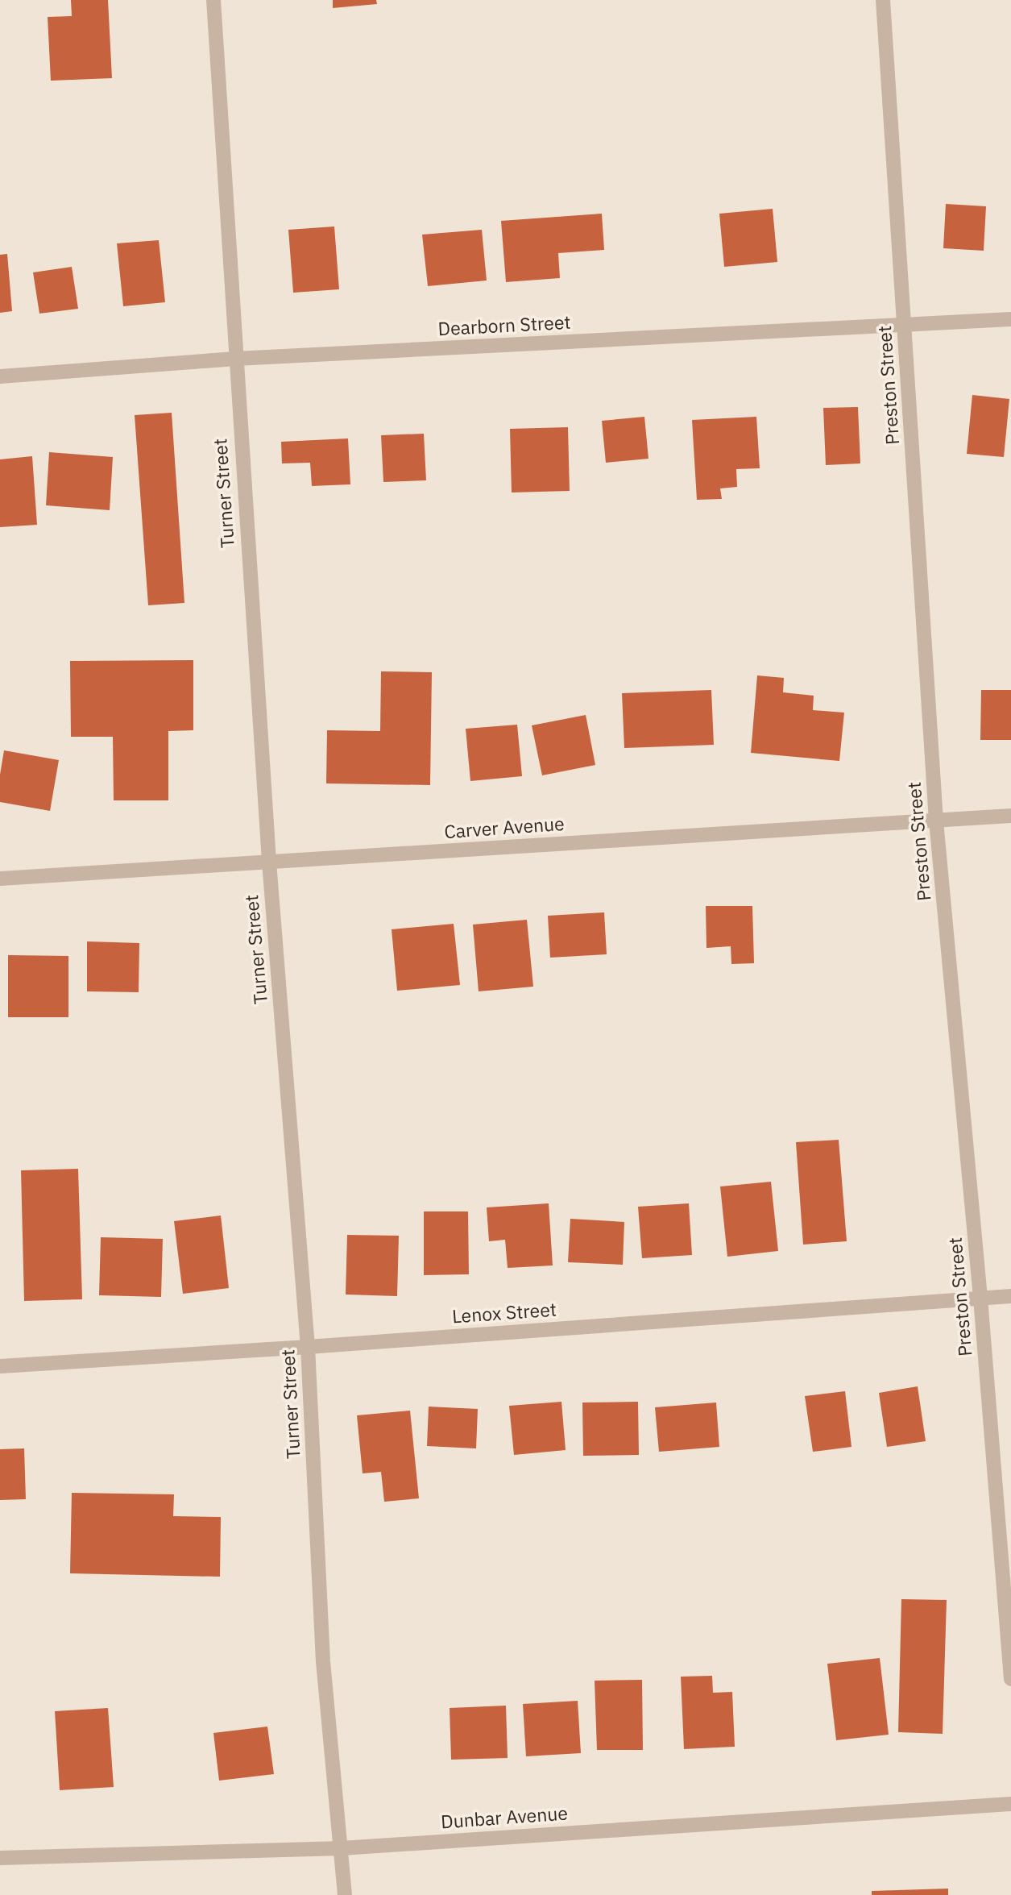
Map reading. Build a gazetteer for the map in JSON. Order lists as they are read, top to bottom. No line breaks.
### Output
{"streets":{"street":["Dearborn Street","Preston Street","Turner Street","Carver Avenue","Lenox Street","Dunbar Avenue"]},"crossings":[["Dearborn Street","Preston Street"],["Dearborn Street","Turner Street"],["Preston Street","Carver Avenue"],["Preston Street","Lenox Street"],["Turner Street","Carver Avenue"],["Turner Street","Lenox Street"],["Turner Street","Dunbar Avenue"]]}
